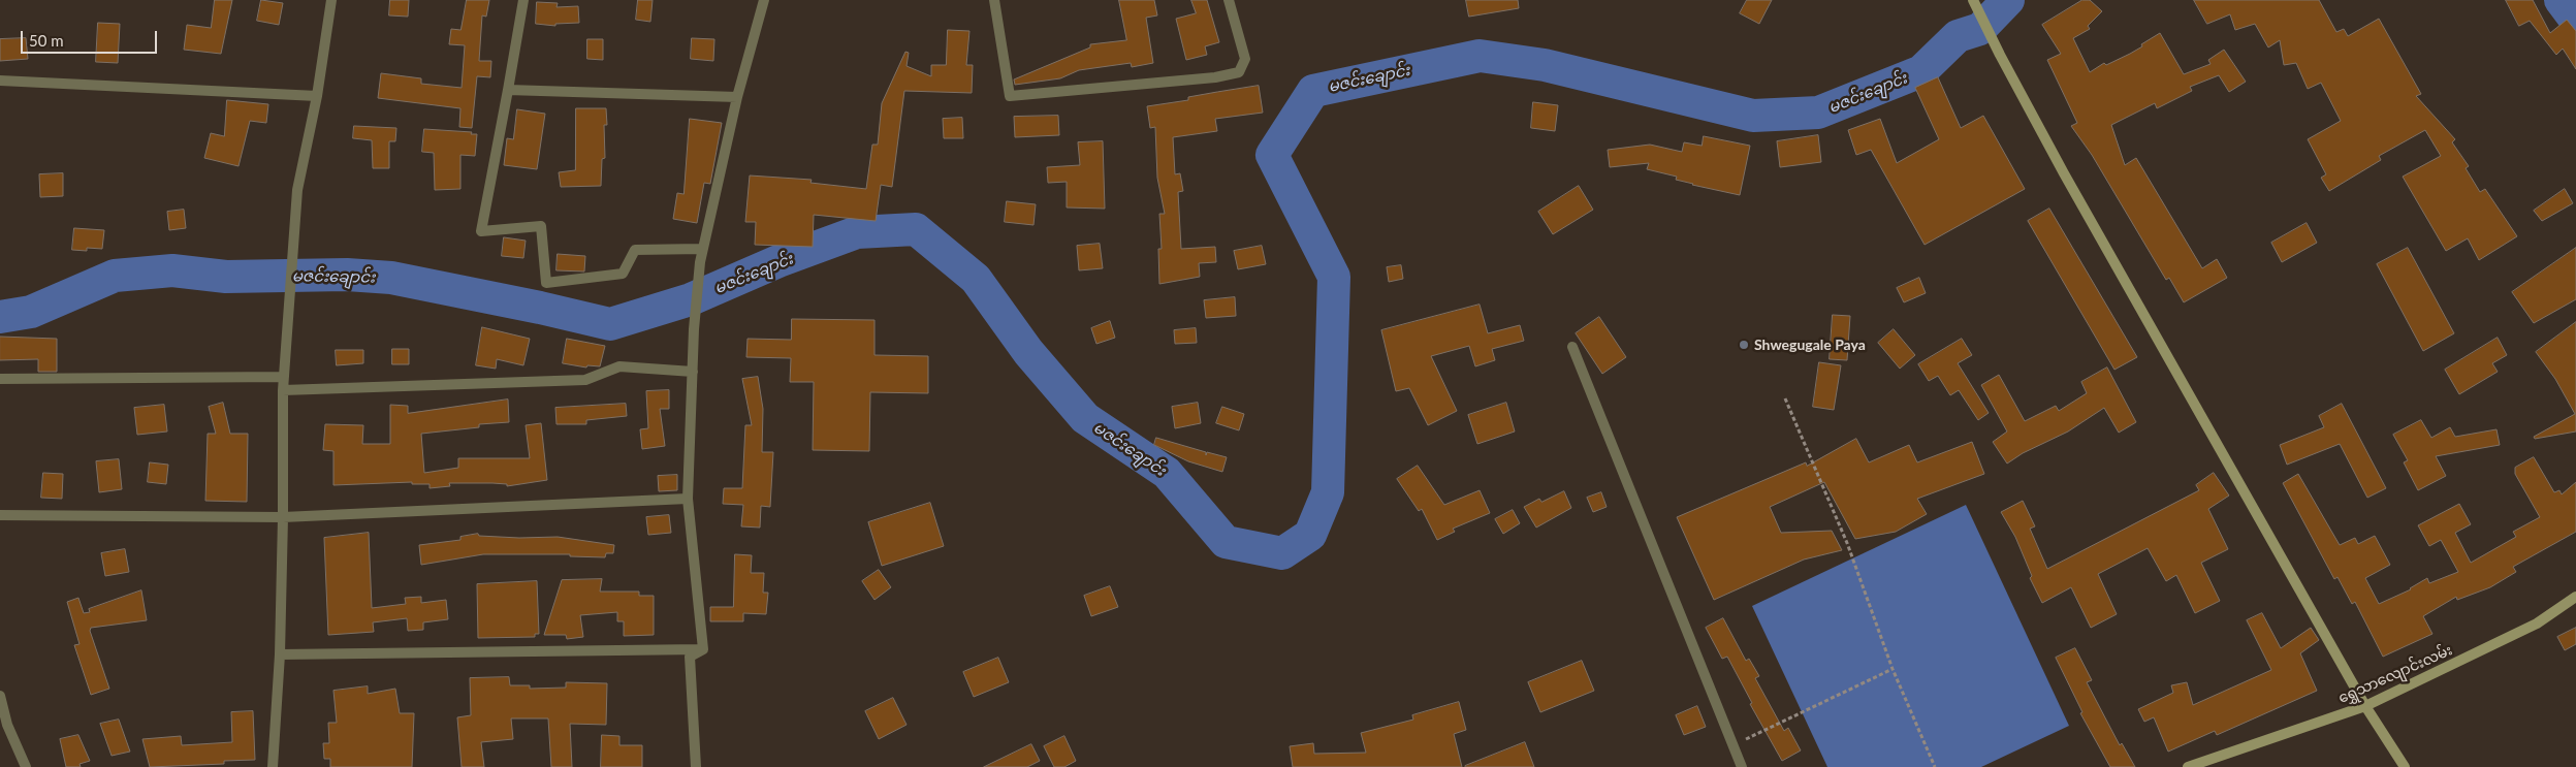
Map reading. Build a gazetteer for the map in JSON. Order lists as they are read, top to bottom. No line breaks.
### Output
{"streets":{"street":["ရွှေသာလျောင်းလမ်း"]},"water":["မဇင်းချောင်း"],"places":["Shwegugale Paya"],"scale_bar":"50 m"}
